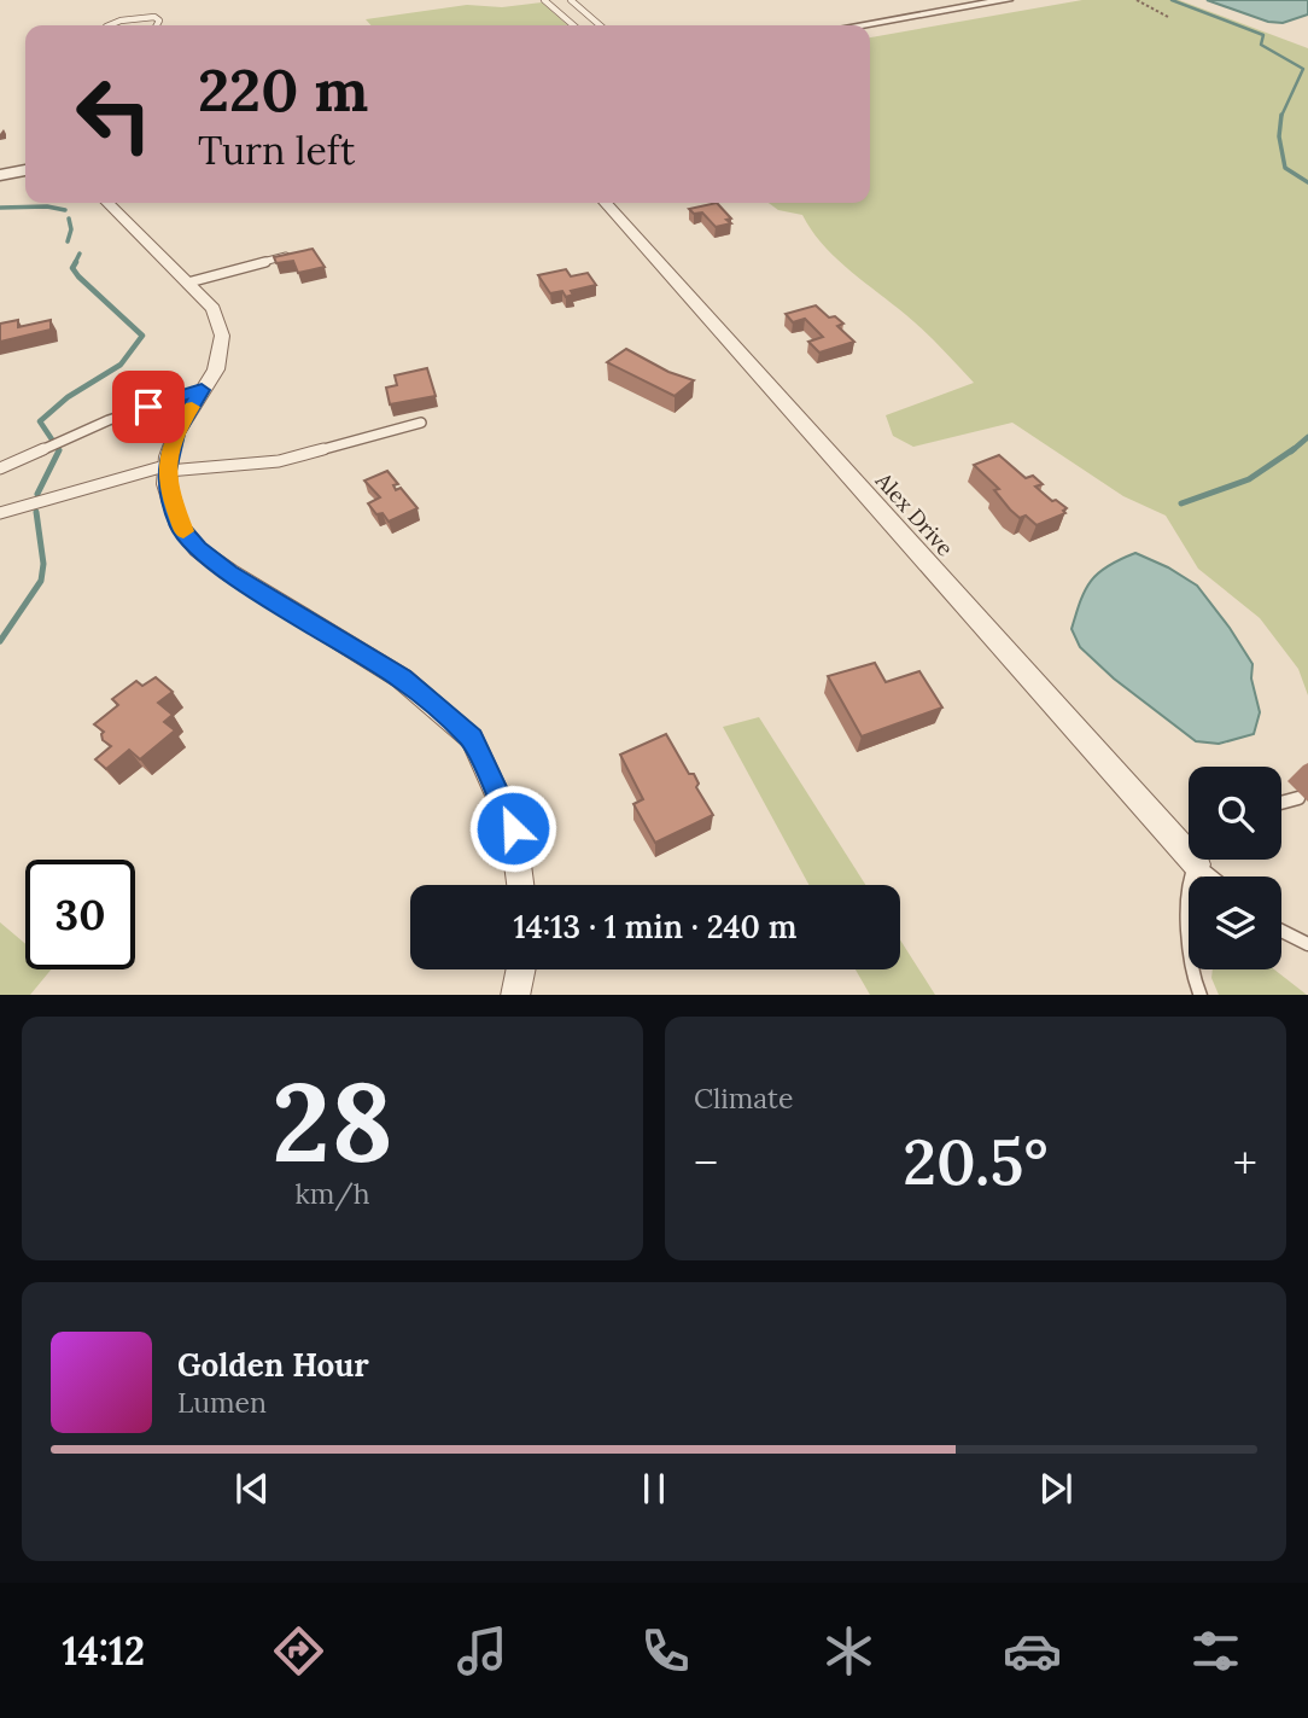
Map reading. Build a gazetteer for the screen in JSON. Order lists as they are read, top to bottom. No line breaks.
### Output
{"streets":{"street":["Alex Drive"]},"page":{"turn":["220 m","Turn left"],"limit":"30","trip":"14:13 · 1 min · 240 m","tile":[["28","km/h"],"Climate"],"heat":["−","20.5°","+"],"song":["Golden Hour","Lumen"],"tabs":"14:12"}}
